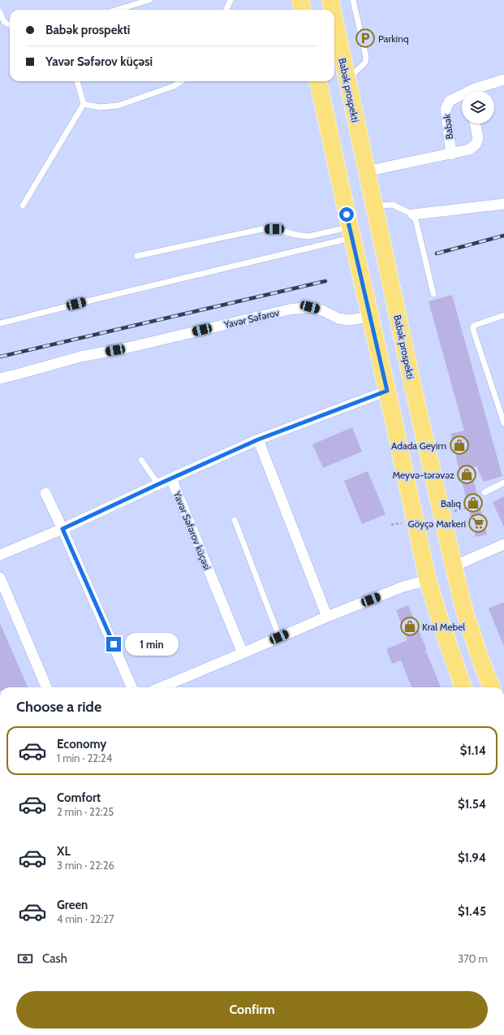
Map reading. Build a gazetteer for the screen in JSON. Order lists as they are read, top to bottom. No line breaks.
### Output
{"streets":{"main road":["Babək prospekti"],"street":["Babək","Yavər Səfərov","Yavər Səfərov küçəsi"]},"places":{"parking":["Parkinq"],"shop":["Adada Geyim","Meyvə-tərəvəz","Balıq","Kral Mebel"],"supermarket":["Göyçə Markeri"]},"page":{"banner":["Babək prospekti","Yavər Səfərov küçəsi"],"bubble":"1 min","heading":"Choose a ride","list":[{"name":"Economy","note":"1 min · 22:24","value":"$1.14"},{"name":"Comfort","note":"2 min · 22:25","value":"$1.54"},{"name":"XL","note":"3 min · 22:26","value":"$1.94"},{"name":"Green","note":"4 min · 22:27","value":"$1.45"}],"pay":["Cash","370 m"],"buttons":"Confirm"}}
